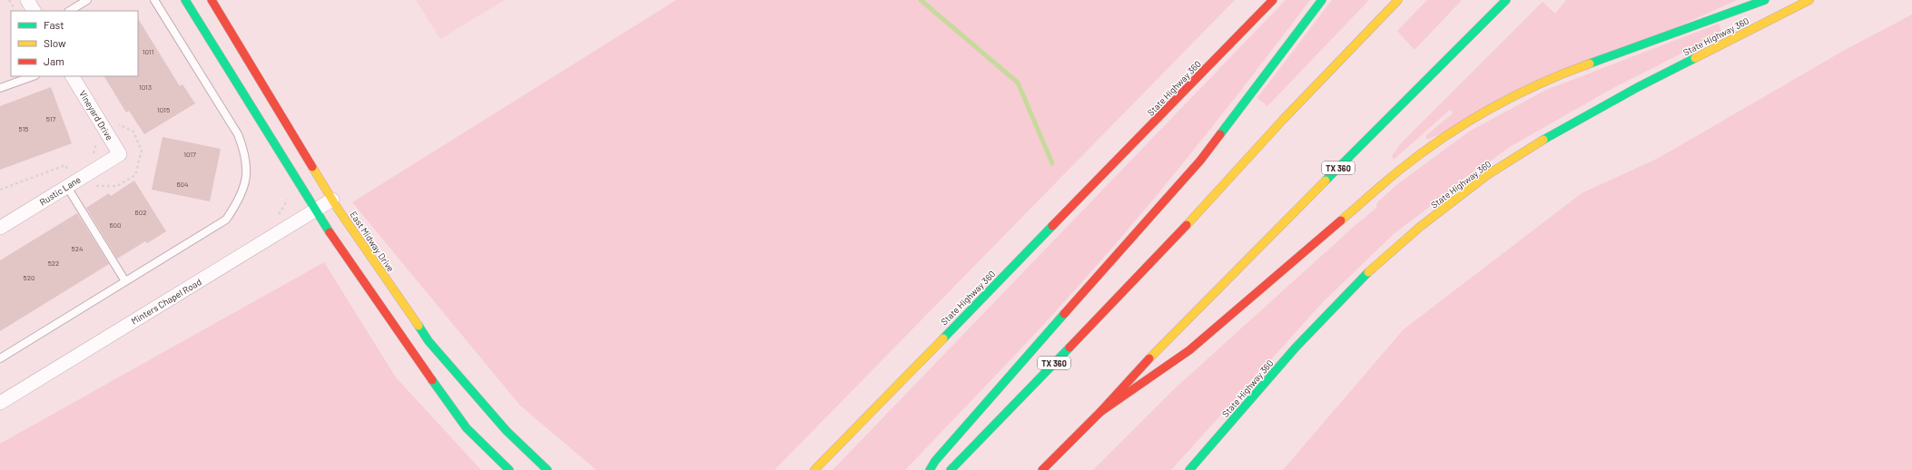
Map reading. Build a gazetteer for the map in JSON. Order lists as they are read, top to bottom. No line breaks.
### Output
{"streets":{"main road":["State Highway 360","TX 360","East Midway Drive"],"street":["Vineyard Drive","Rustic Lane","Minters Chapel Road"]},"crossings":[["Vineyard Drive","Rustic Lane"],["East Midway Drive","Minters Chapel Road"]],"house_numbers":["1011","1013","1015","517","515","1017","604","602","600","524","522","520"],"legend":["Fast","Slow","Jam"]}
